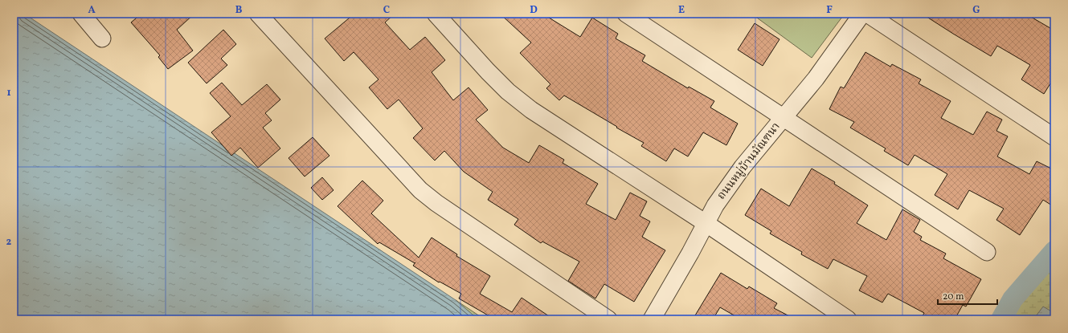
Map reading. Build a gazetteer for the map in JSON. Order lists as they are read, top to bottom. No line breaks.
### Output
{"streets":{"street":["ถนนหมู่บ้านมัณฑนา"]},"scale_bar":"20 m","grid":{"columns":["A","B","C","D","E","F","G"],"rows":["1","2"]}}
